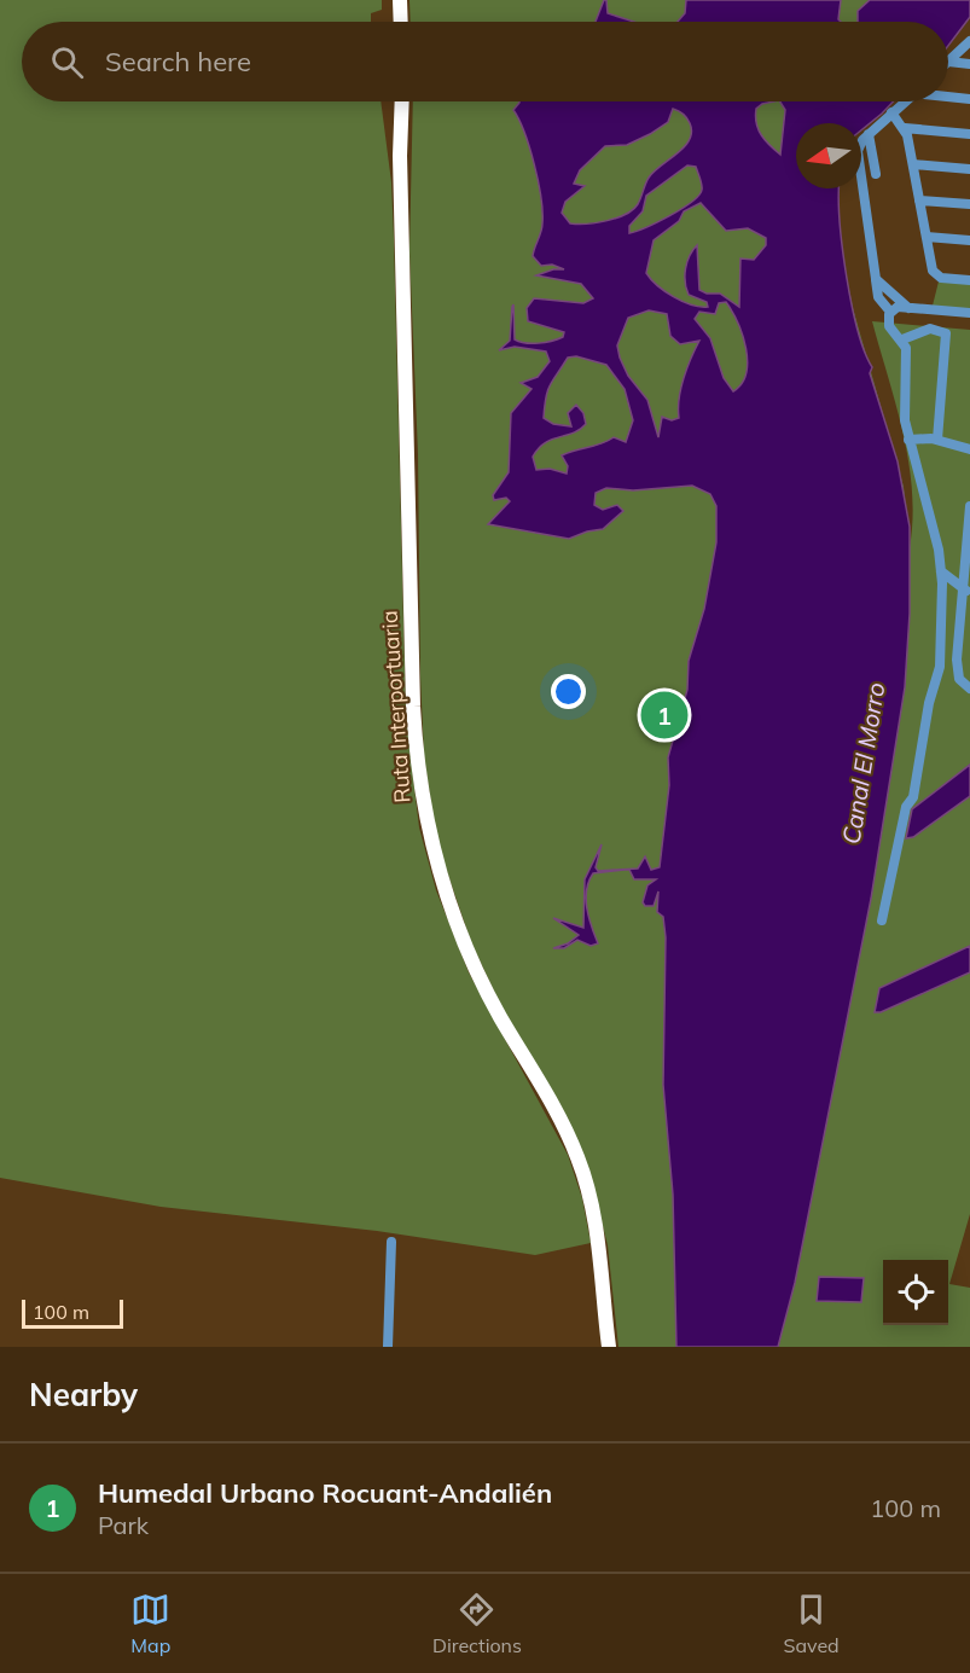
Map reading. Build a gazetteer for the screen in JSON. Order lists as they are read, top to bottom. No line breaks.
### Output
{"streets":{"highway":["Ruta Interportuaria"]},"water":["Canal El Morro"],"scale_bar":"100 m","north":"left","page":{"search":"Search here","pins":"1","scale":"100 m","heading":"Nearby","list":[{"mark":"1","name":"Humedal Urbano Rocuant-Andalién","note":"Park","value":"100 m"}],"nav":["Map","Directions","Saved"]}}
